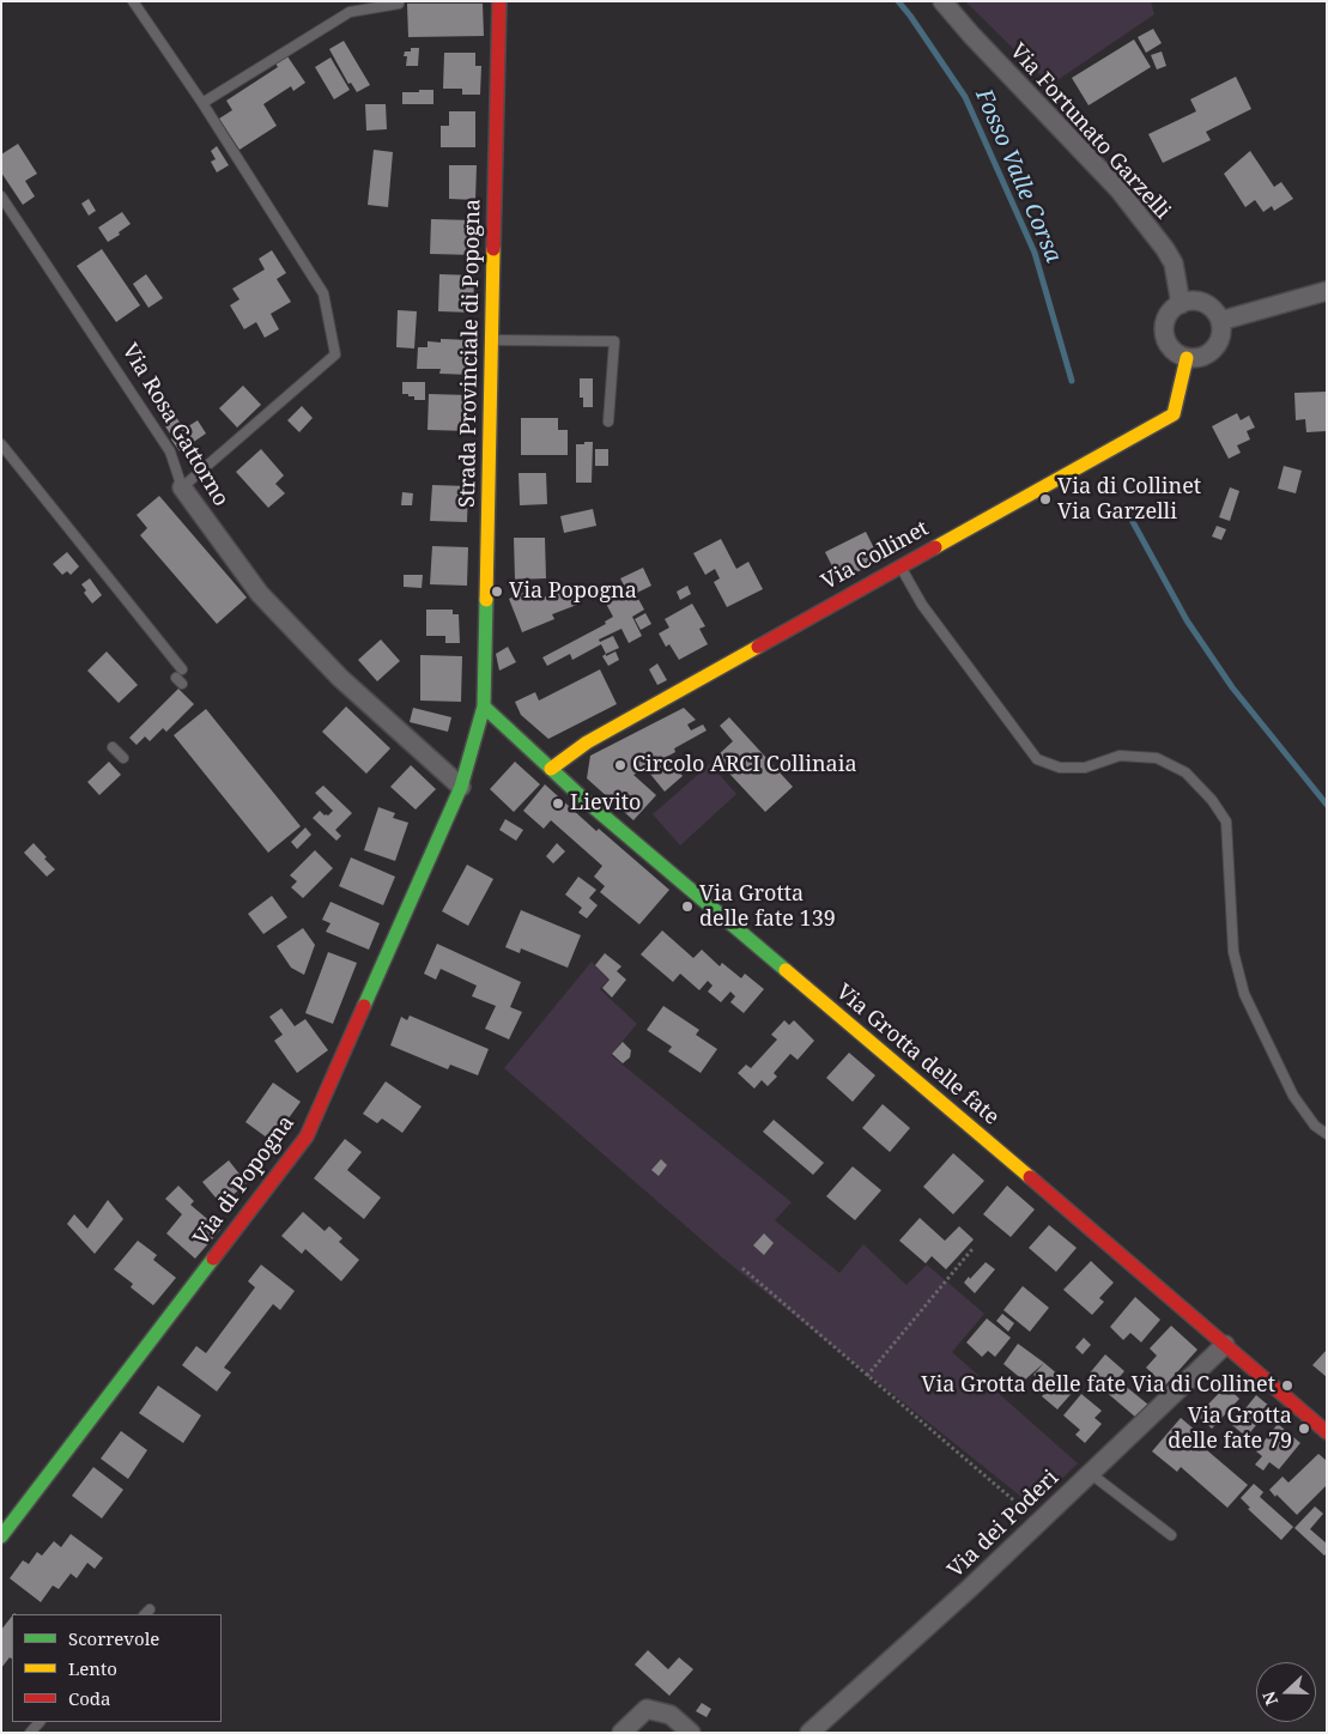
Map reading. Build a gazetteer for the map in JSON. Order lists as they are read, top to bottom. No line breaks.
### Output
{"streets":{"street":["Via Fortunato Garzelli","Strada Provinciale di Popogna","Via Rosa Gattorno","Via Collinet","Via Grotta delle fate","Via di Popogna","Via dei Poderi"]},"crossings":[["Via Fortunato Garzelli","Via Collinet"],["Strada Provinciale di Popogna","Via Grotta delle fate"],["Strada Provinciale di Popogna","Via di Popogna"],["Via Rosa Gattorno","Via di Popogna"],["Via Collinet","Via Grotta delle fate"],["Via Grotta delle fate","Via di Popogna"],["Via Grotta delle fate","Via dei Poderi"]],"water":["Fosso Valle Corsa"],"places":["Via di Collinet Via Garzelli","Via Popogna","Circolo ARCI Collinaia","Lievito","Via Grotta delle fate 139","Via Grotta delle fate Via di Collinet","Via Grotta delle fate 79"],"legend":["Scorrevole","Lento","Coda"],"north":"left"}
